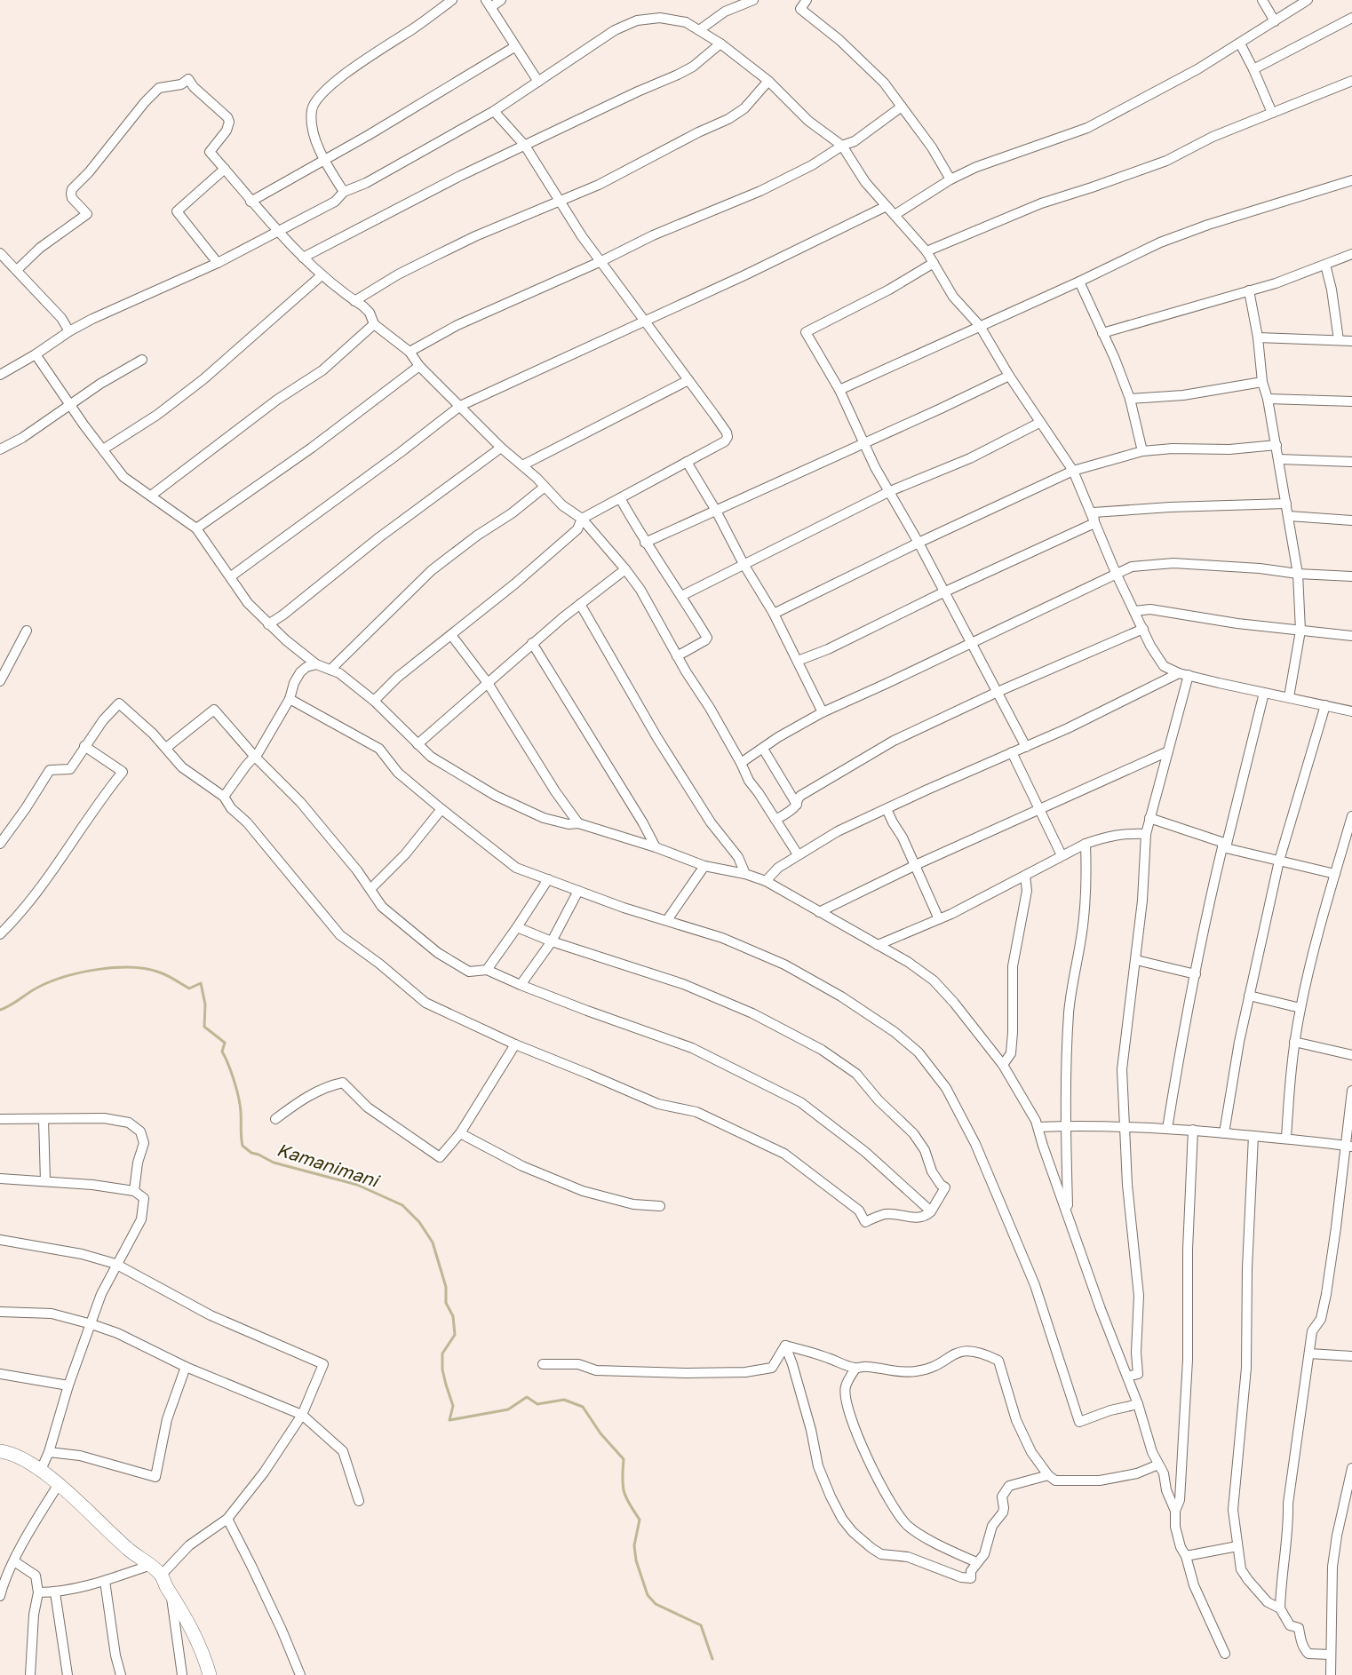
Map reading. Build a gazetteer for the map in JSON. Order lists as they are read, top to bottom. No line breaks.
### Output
{"water":["Kamanimani"]}
